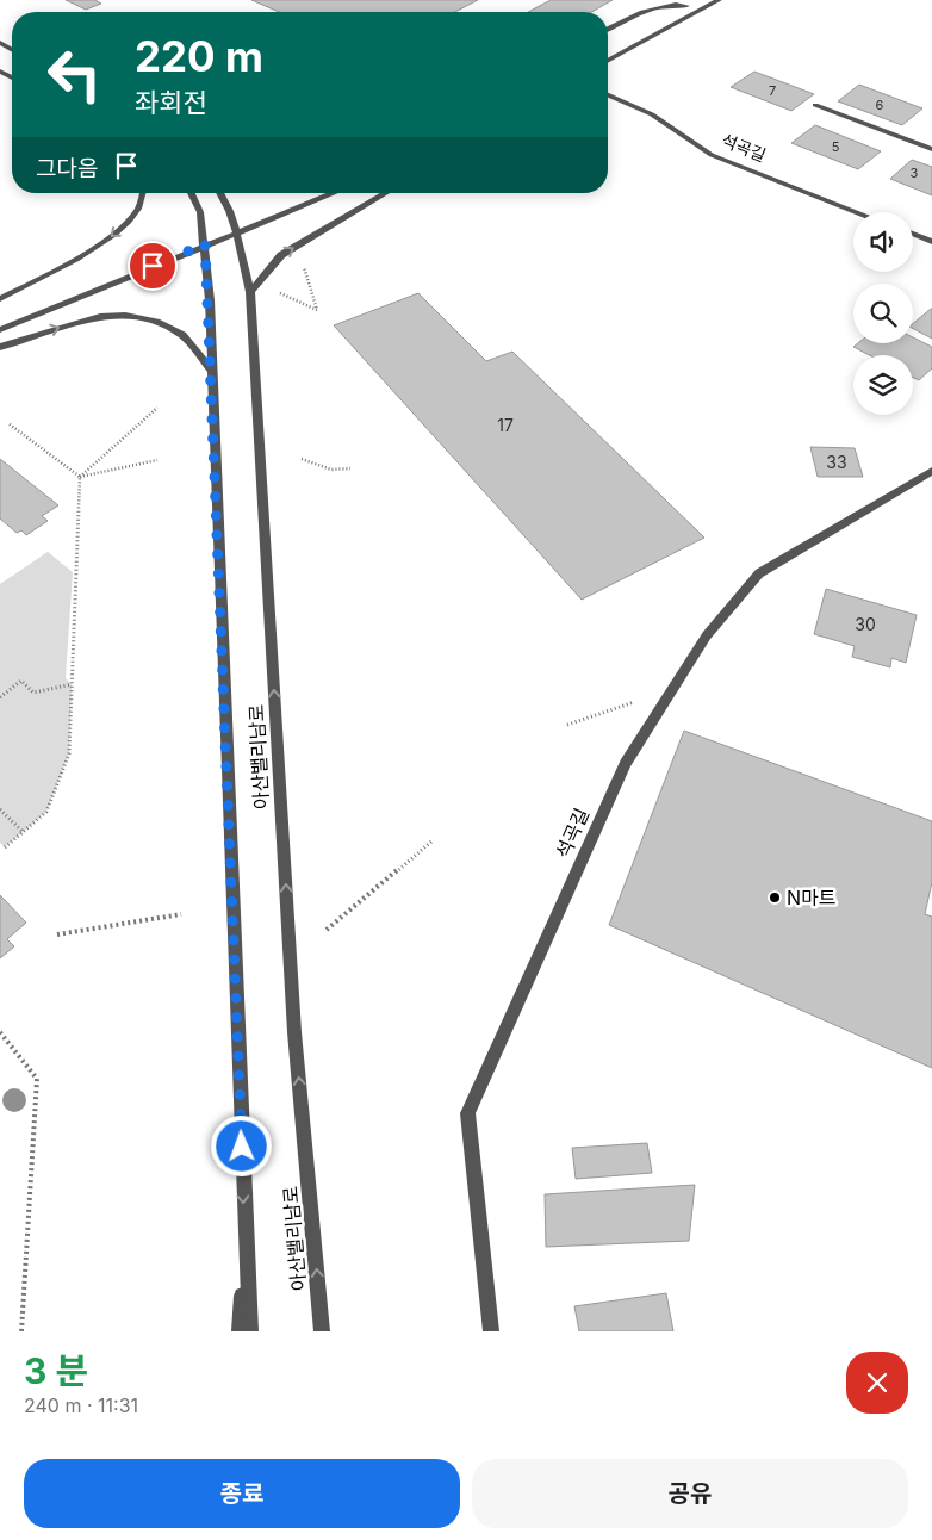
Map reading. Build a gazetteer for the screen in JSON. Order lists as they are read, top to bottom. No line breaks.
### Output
{"streets":{"street":["석곡길","아산밸리남로"]},"places":["N마트"],"house_numbers":["7","6","5","3","17","33","30"],"page":{"turn":["220 m","좌회전"],"then":"그다음","heading":["3 분","240 m · 11:31"],"buttons":["종료","공유"]}}
